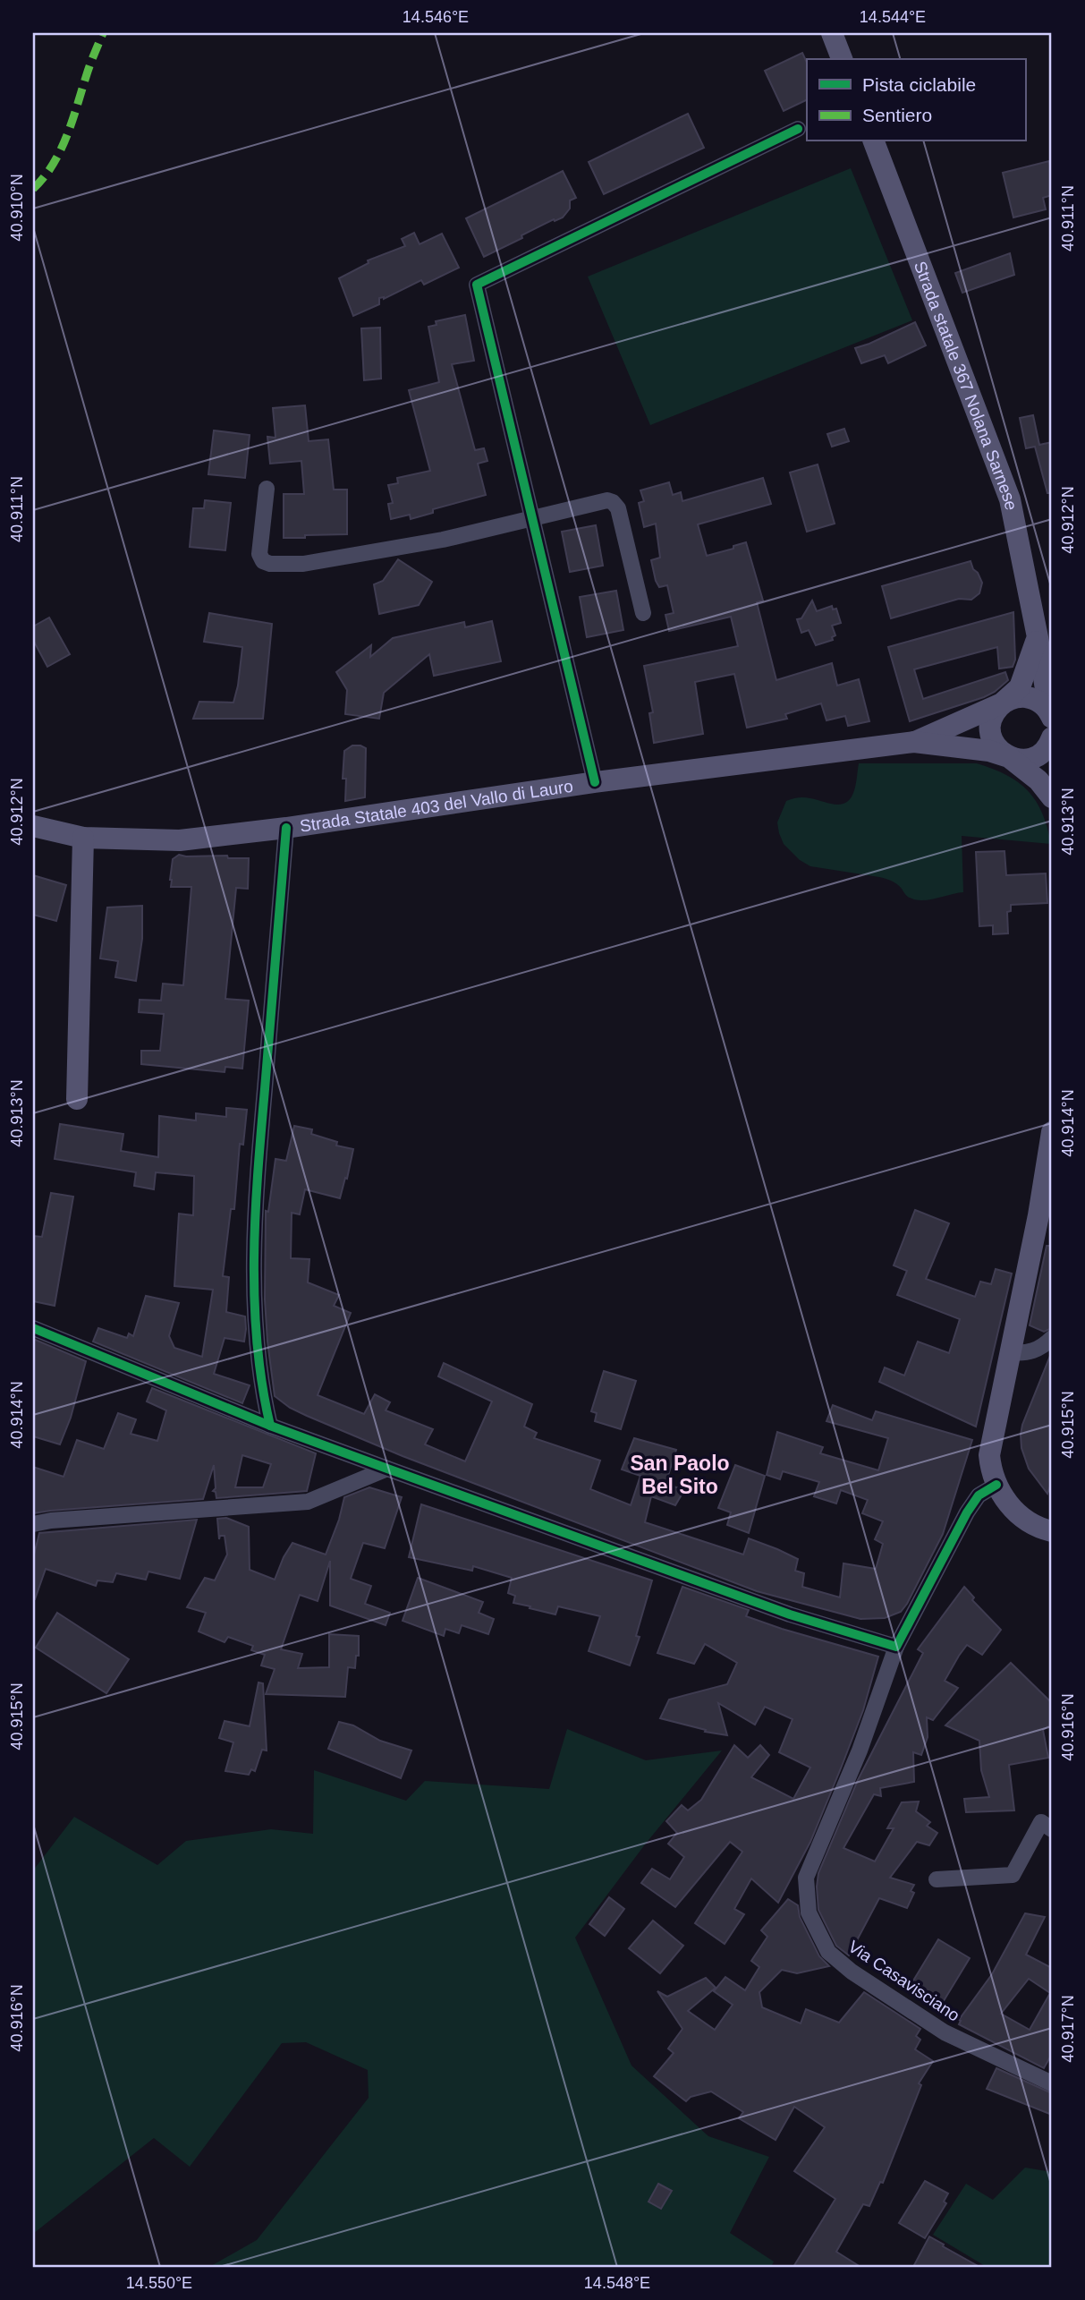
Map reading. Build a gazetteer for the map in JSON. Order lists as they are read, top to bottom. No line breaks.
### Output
{"streets":{"main road":["Strada statale 367 Nolana Sarnese","Strada Statale 403 del Vallo di Lauro"],"street":["Via Casavisciano"]},"crossings":[["Strada statale 367 Nolana Sarnese","Strada Statale 403 del Vallo di Lauro"]],"districts":["San Paolo Bel Sito"],"legend":["Pista ciclabile","Sentiero"],"coordinates":["14.546°E","14.544°E","40.910°N","40.911°N","40.912°N","40.913°N","40.914°N","40.915°N","40.916°N","40.917°N","14.550°E","14.548°E"]}
